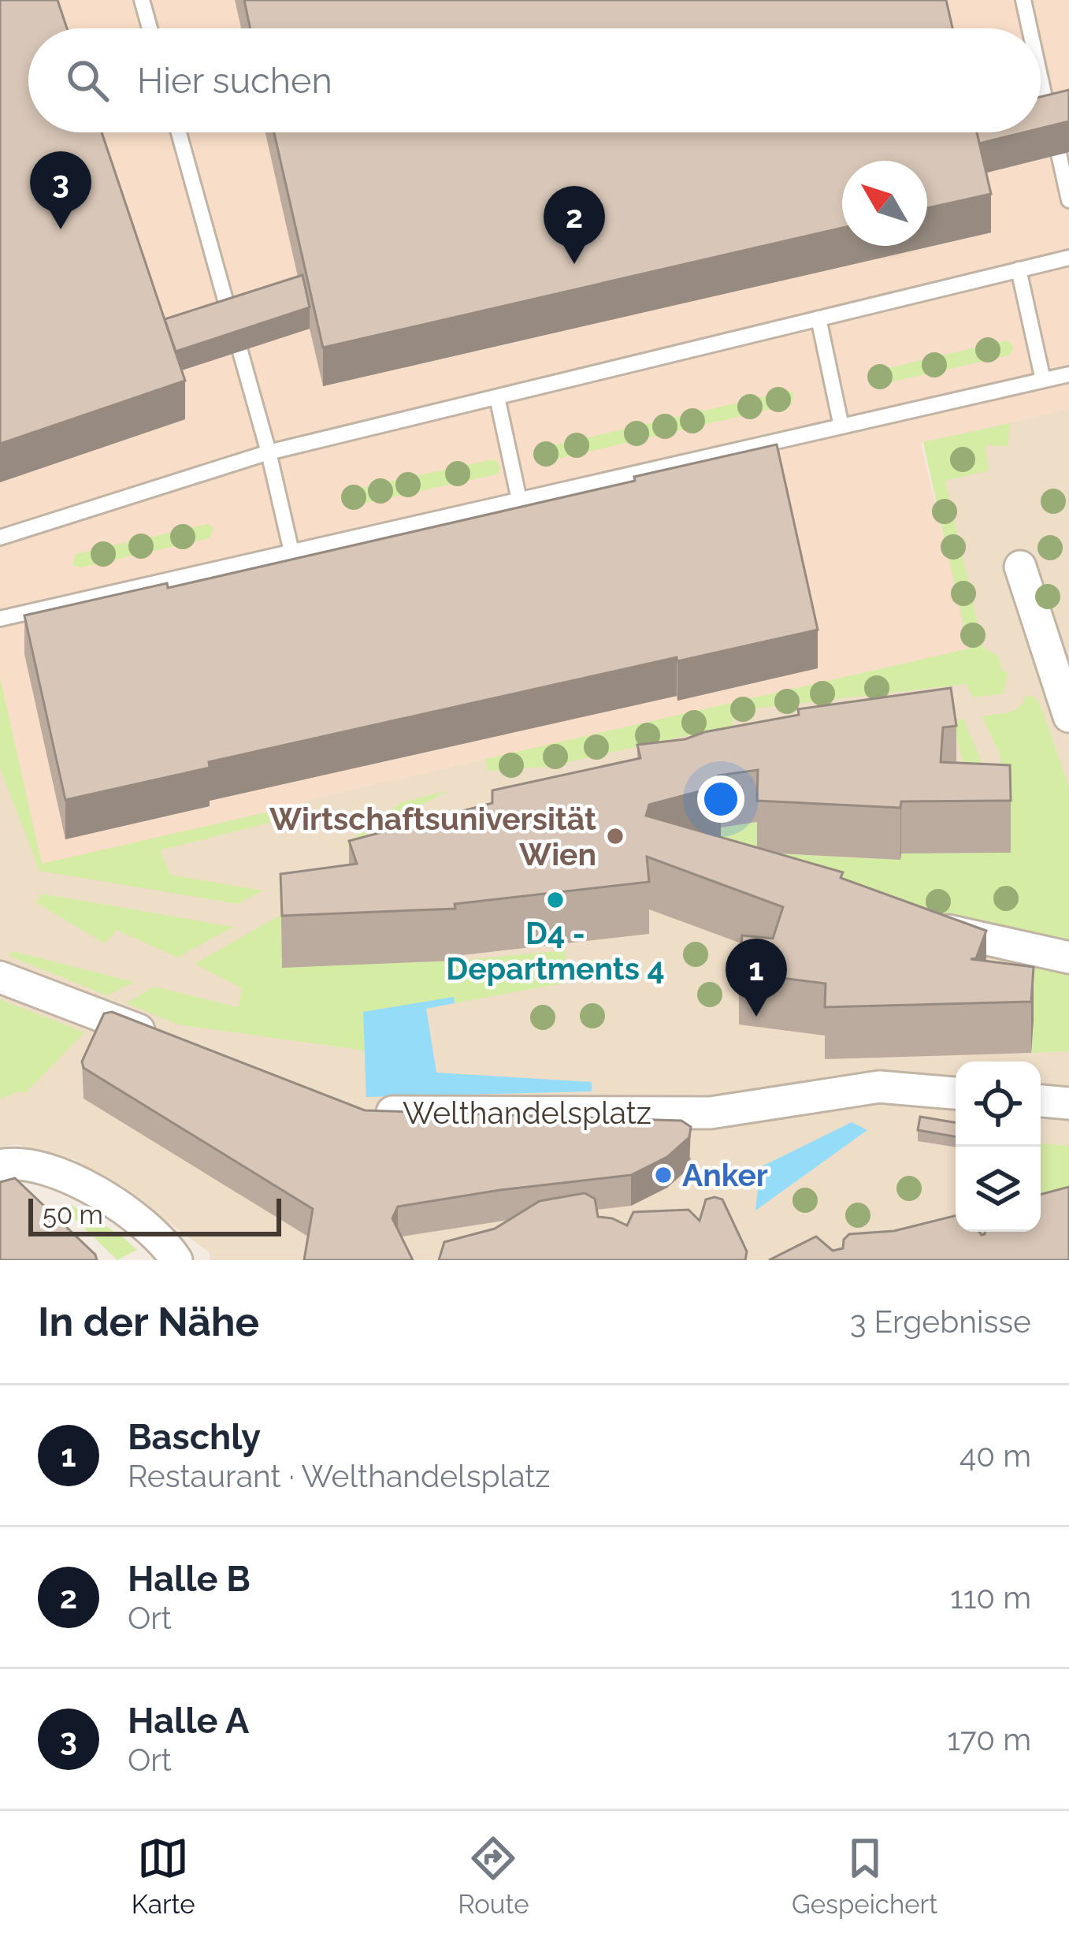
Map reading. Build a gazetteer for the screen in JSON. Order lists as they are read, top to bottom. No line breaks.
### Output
{"streets":{"street":["Welthandelsplatz"]},"places":["Wirtschaftsuniversität Wien","D4 - Departments 4","Anker"],"scale_bar":"50 m","north":"top left","page":{"search":"Hier suchen","pins":["3","2","1"],"scale":"50 m","heading":["In der Nähe","3 Ergebnisse"],"list":[{"mark":"1","name":"Baschly","note":"Restaurant · Welthandelsplatz","value":"40 m"},{"mark":"2","name":"Halle B","note":"Ort","value":"110 m"},{"mark":"3","name":"Halle A","note":"Ort","value":"170 m"}],"nav":["Karte","Route","Gespeichert"]}}
